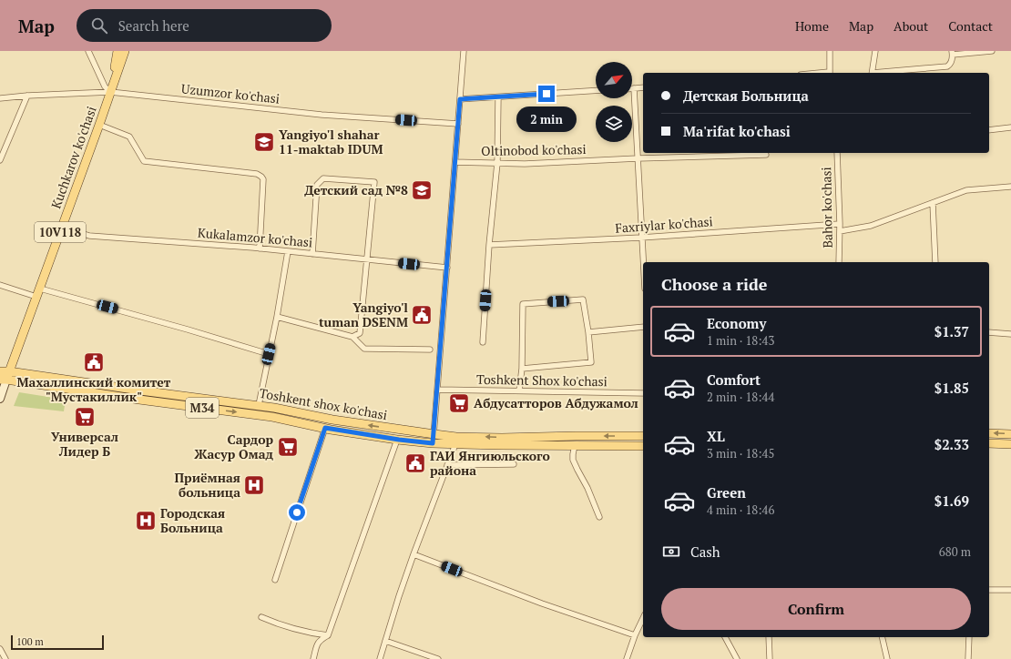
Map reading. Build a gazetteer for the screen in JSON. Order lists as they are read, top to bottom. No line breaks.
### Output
{"streets":{"main road":["Kuchkarov ko'chasi","10V118","Toshkent shox ko'chasi","M34"],"street":["Uzumzor ko'chasi","Oltinobod ko'chasi","Bahor ko'chasi","Faxriylar ko'chasi","Kukalamzor ko'chasi","Toshkent Shox ko'chasi"]},"crossings":[["Uzumzor ko'chasi","Kuchkarov ko'chasi"],["Uzumzor ko'chasi","10V118"],["Kuchkarov ko'chasi","10V118"],["Kuchkarov ko'chasi","Kukalamzor ko'chasi"],["Kuchkarov ko'chasi","Toshkent shox ko'chasi"],["Bahor ko'chasi","Faxriylar ko'chasi"]],"places":{"school or university":["Yangiyo'l shahar 11-maktab IDUM","Детский сад №8"],"public building":["Yangiyo'l tuman DSENM","Махаллинский комитет \"Мустакиллик\"","ГАИ Янгиюльского района"],"supermarket":["Абдусатторов Абдужамол","Универсал Лидер Б","Сардор Жасур Омад"],"hospital":["Приёмная больница","Городская Больница"]},"scale_bar":"100 m","north":"top right","page":{"header":"Map","search":"Search here","nav":["Home","Map","About","Contact"],"banner":["Детская Больница","Ma'rifat ko'chasi"],"bubble":"2 min","heading":"Choose a ride","list":[{"name":"Economy","note":"1 min · 18:43","value":"$1.37"},{"name":"Comfort","note":"2 min · 18:44","value":"$1.85"},{"name":"XL","note":"3 min · 18:45","value":"$2.33"},{"name":"Green","note":"4 min · 18:46","value":"$1.69"}],"pay":["Cash","680 m"],"buttons":"Confirm","scale":"100 m"}}
